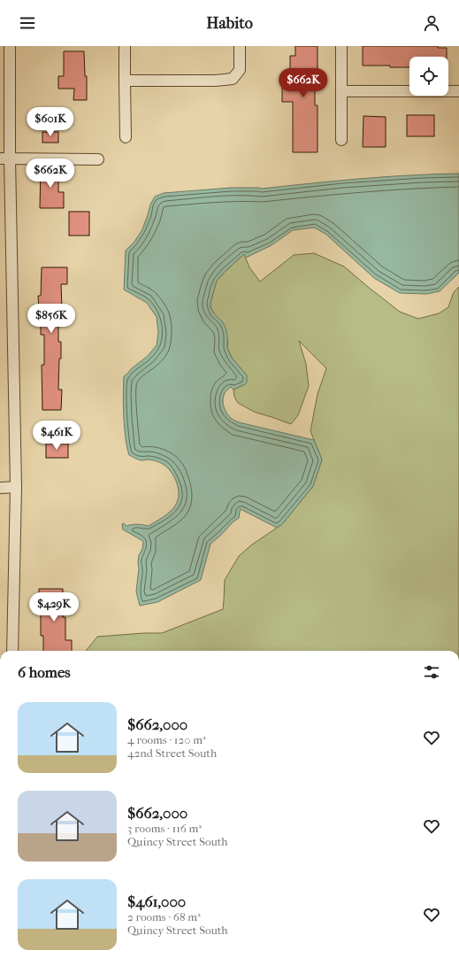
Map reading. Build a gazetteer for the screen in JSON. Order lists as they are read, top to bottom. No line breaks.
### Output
{"page":{"header":"Habito","price":["$662K","$601K","$662K","$856K","$461K","$429K"],"heading":"6 homes","list":[{"name":"$662,000","note":"4 rooms · 120 m² · 42nd Street South"},{"name":"$662,000","note":"3 rooms · 116 m² · Quincy Street South"},{"name":"$461,000","note":"2 rooms · 68 m² · Quincy Street South"}]}}
